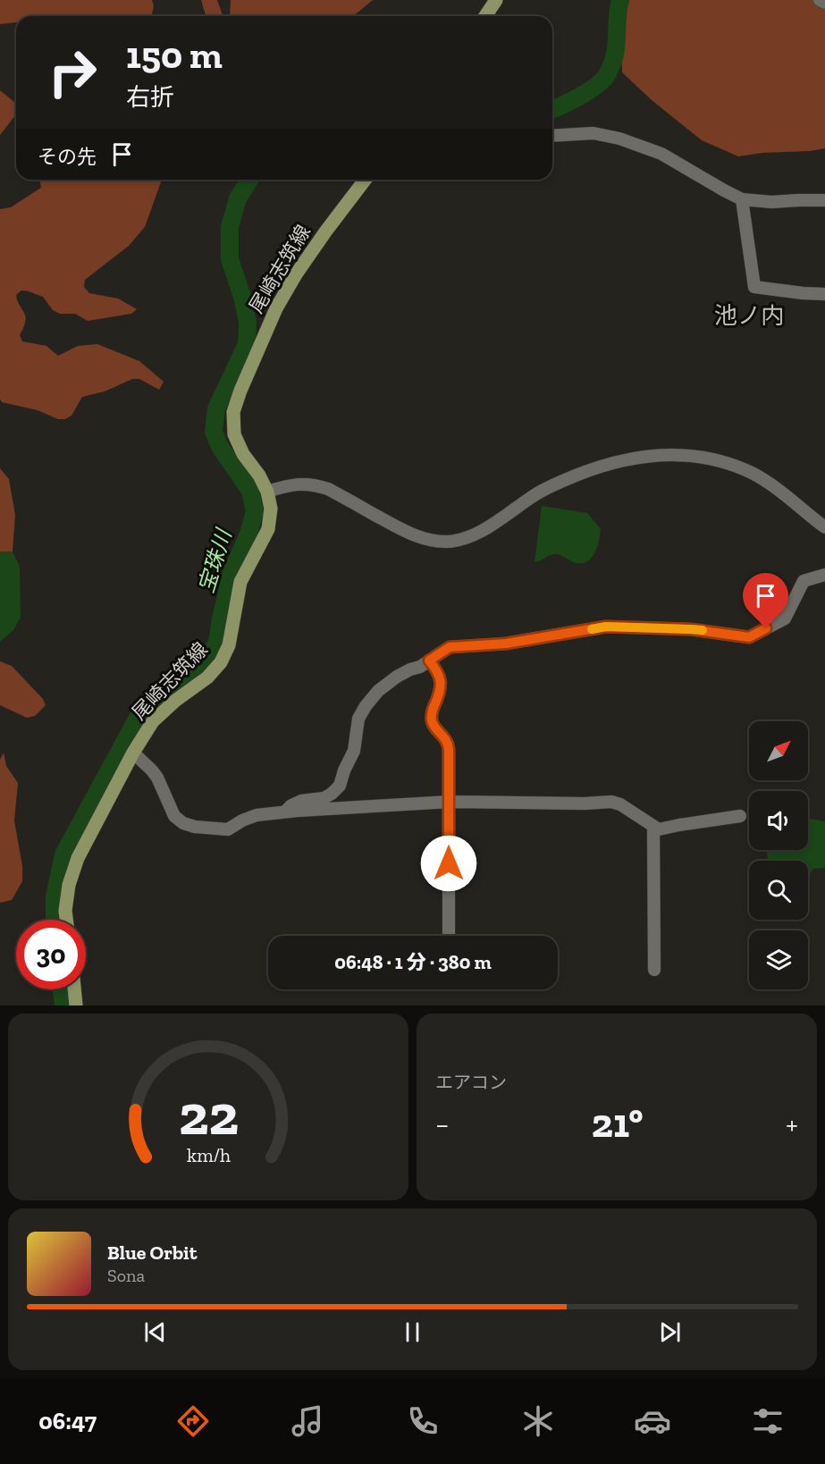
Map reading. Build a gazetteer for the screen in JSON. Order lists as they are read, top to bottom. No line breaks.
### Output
{"streets":{"main road":["尾崎志筑線"]},"districts":["池ノ内"],"water":["宝珠川"],"north":"top right","page":{"turn":["150 m","右折"],"then":"その先","limit":"30","trip":"06:48 · 1 分 · 380 m","tile":"エアコン","heat":["−","21°","+"],"song":["Blue Orbit","Sona"],"tabs":"06:47","gauge":["22","km/h"]}}
